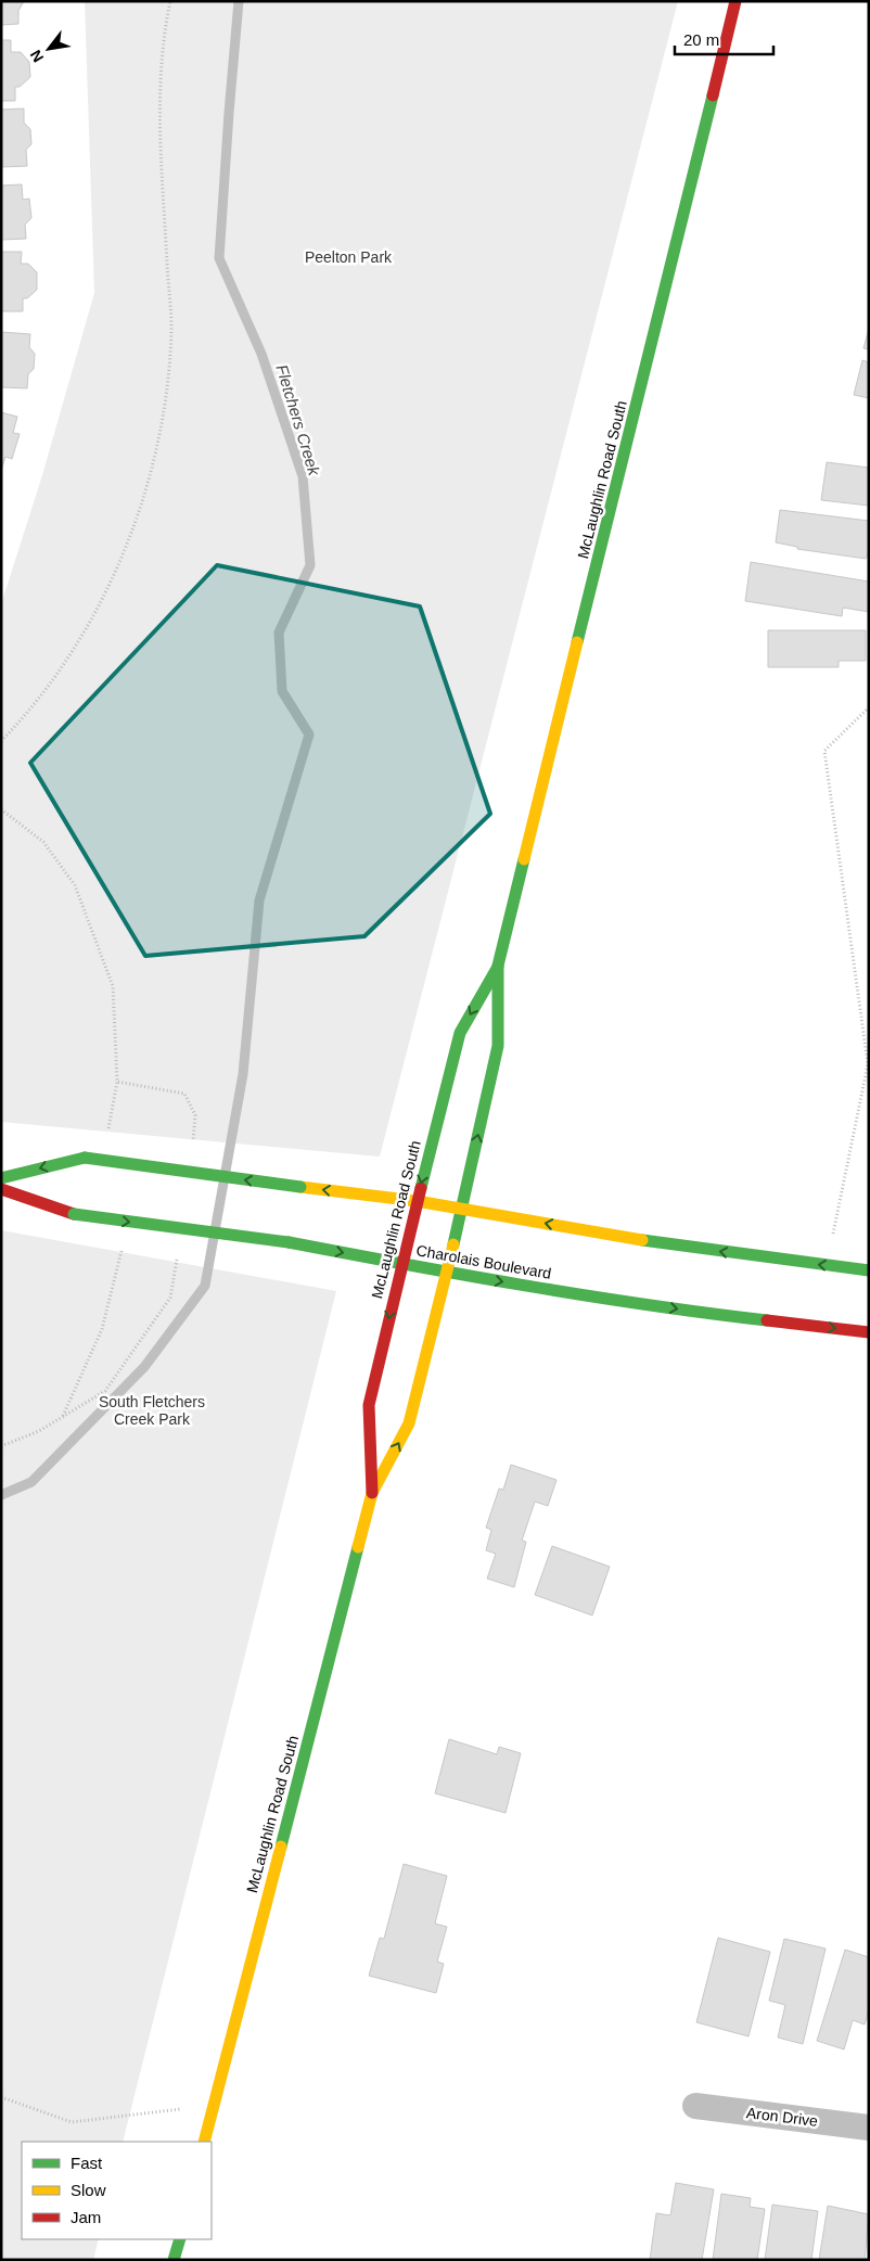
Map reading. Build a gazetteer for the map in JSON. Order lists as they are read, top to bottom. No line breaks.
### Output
{"streets":{"main road":["McLaughlin Road South","Charolais Boulevard"],"street":["Aron Drive"]},"crossings":[["McLaughlin Road South","Charolais Boulevard"]],"water":["Fletchers Creek"],"parks":["Peelton Park","South Fletchers Creek Park"],"legend":["Fast","Slow","Jam"],"scale_bar":"20 m","north":"bottom left"}
